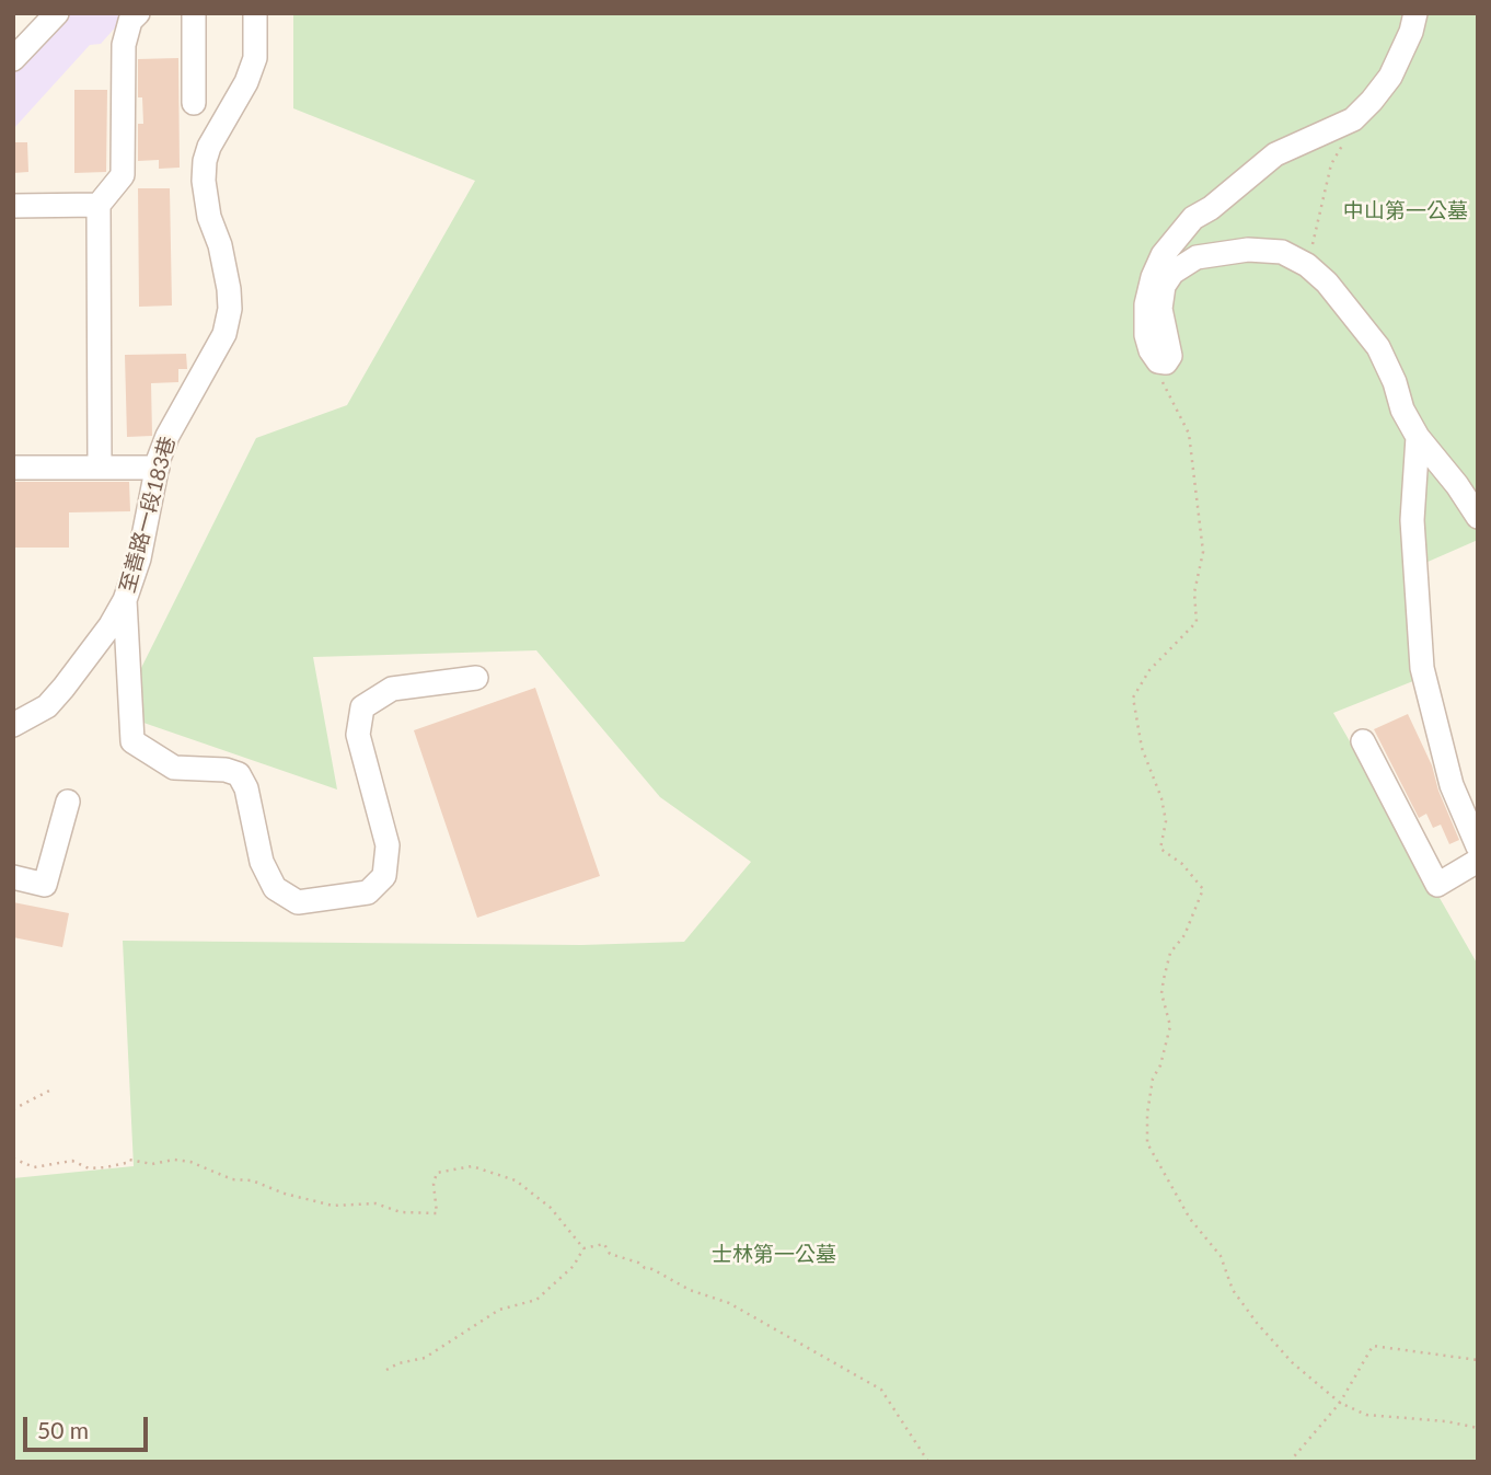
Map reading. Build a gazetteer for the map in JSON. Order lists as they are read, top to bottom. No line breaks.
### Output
{"streets":{"street":["至善路一段183巷"]},"parks":["中山第一公墓","士林第一公墓"],"scale_bar":"50 m"}
